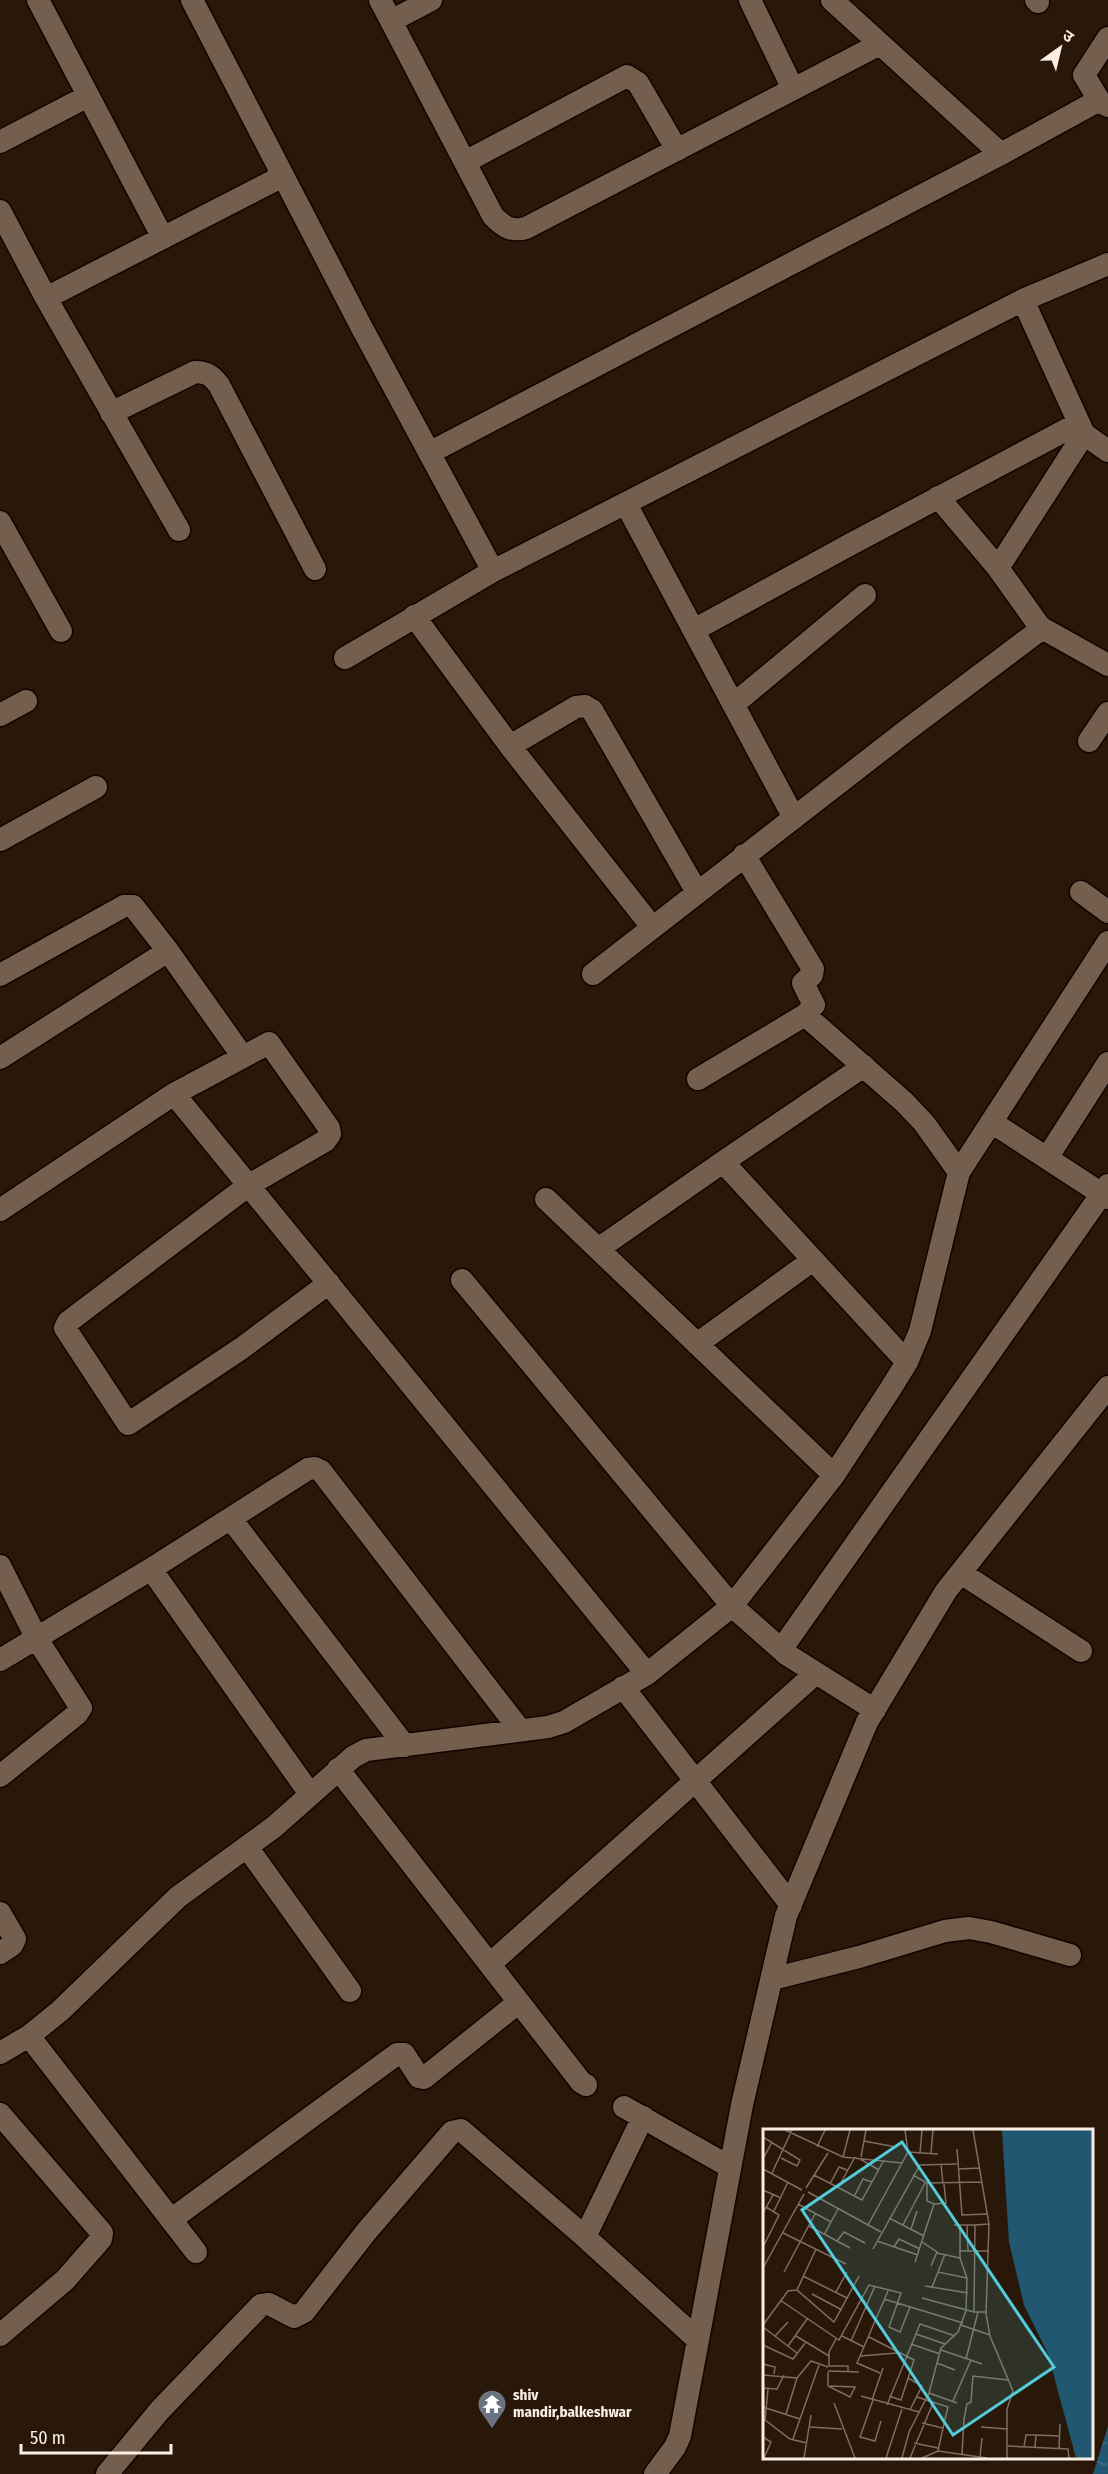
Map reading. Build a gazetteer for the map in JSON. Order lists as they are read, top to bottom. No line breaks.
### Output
{"places":{"temple":["shiv mandir,balkeshwar"]},"scale_bar":"50 m","north":"top right"}
